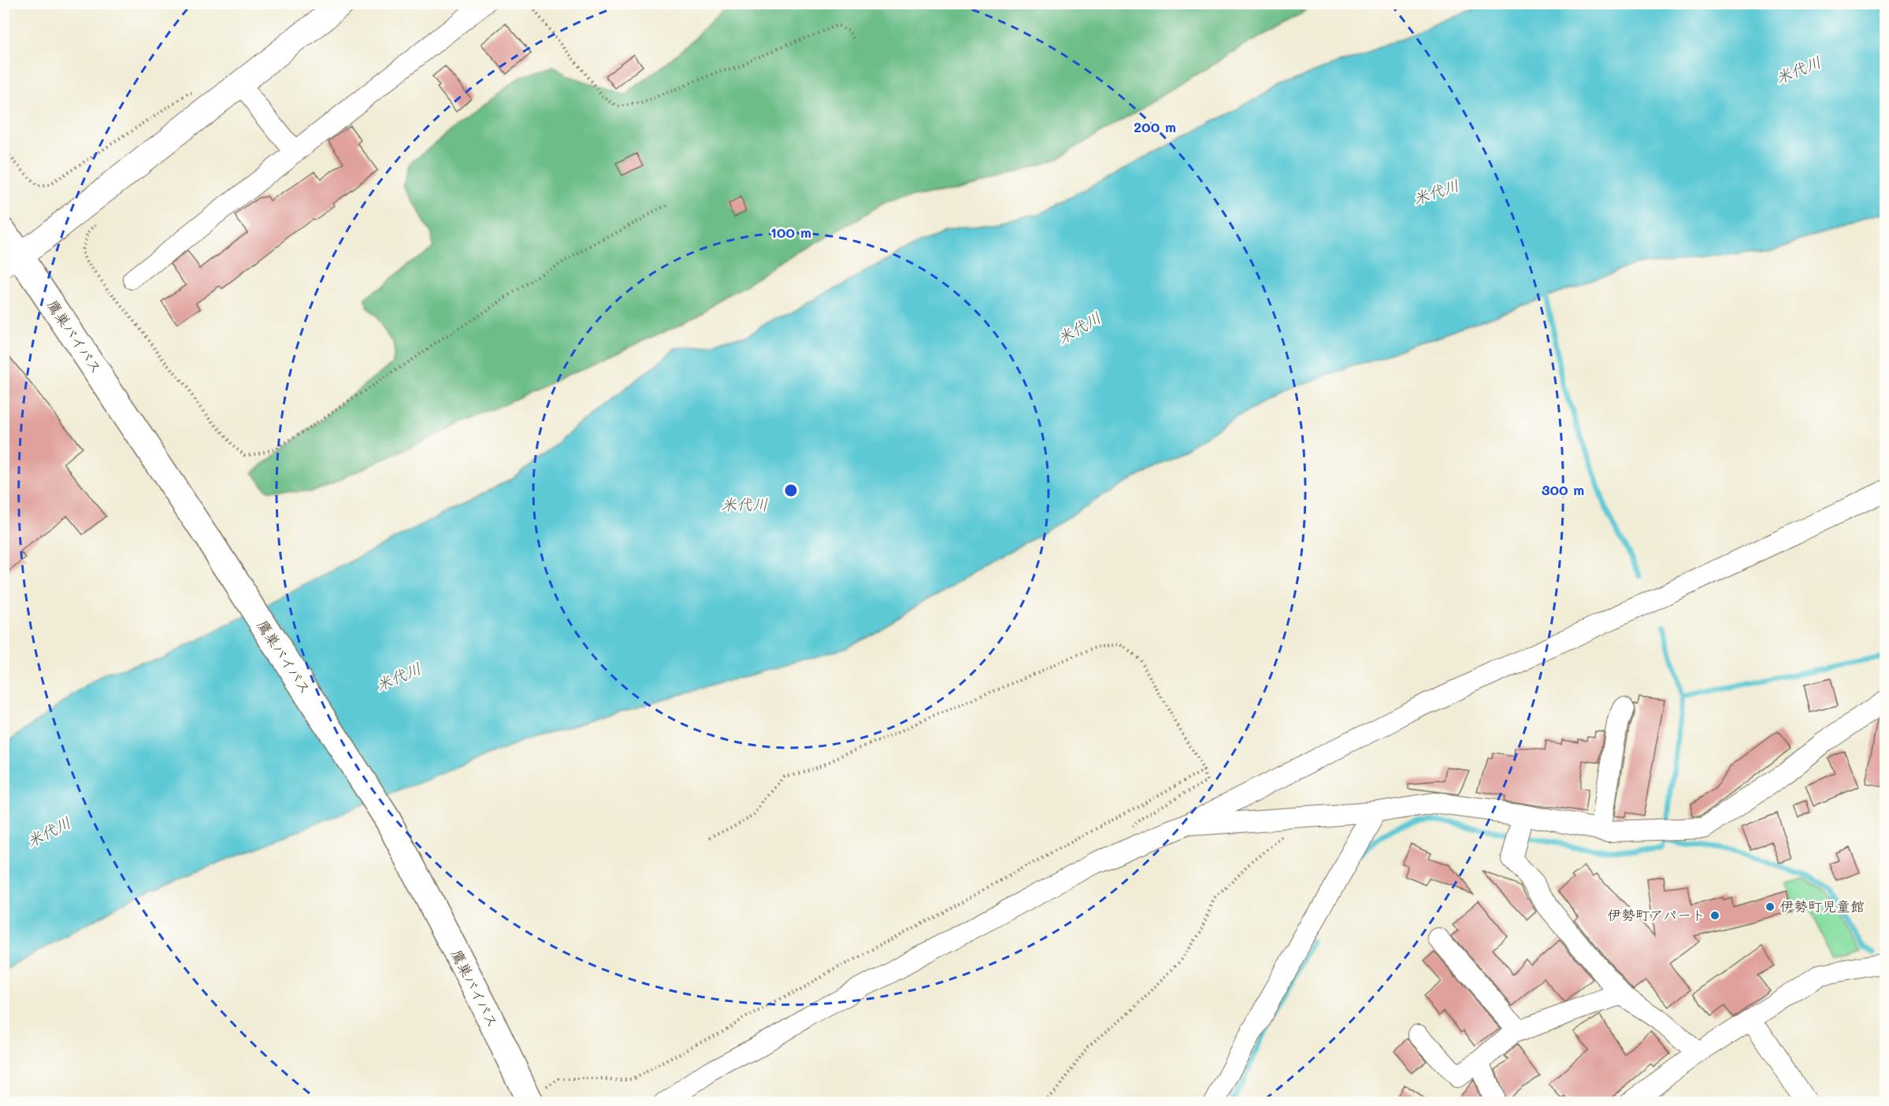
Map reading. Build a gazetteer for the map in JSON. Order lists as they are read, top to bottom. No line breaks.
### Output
{"streets":{"highway":["鷹巣バイパス"]},"water":["米代川"],"places":["伊勢町児童館","伊勢町アパート"],"rings":["200 m","100 m","300 m"]}
